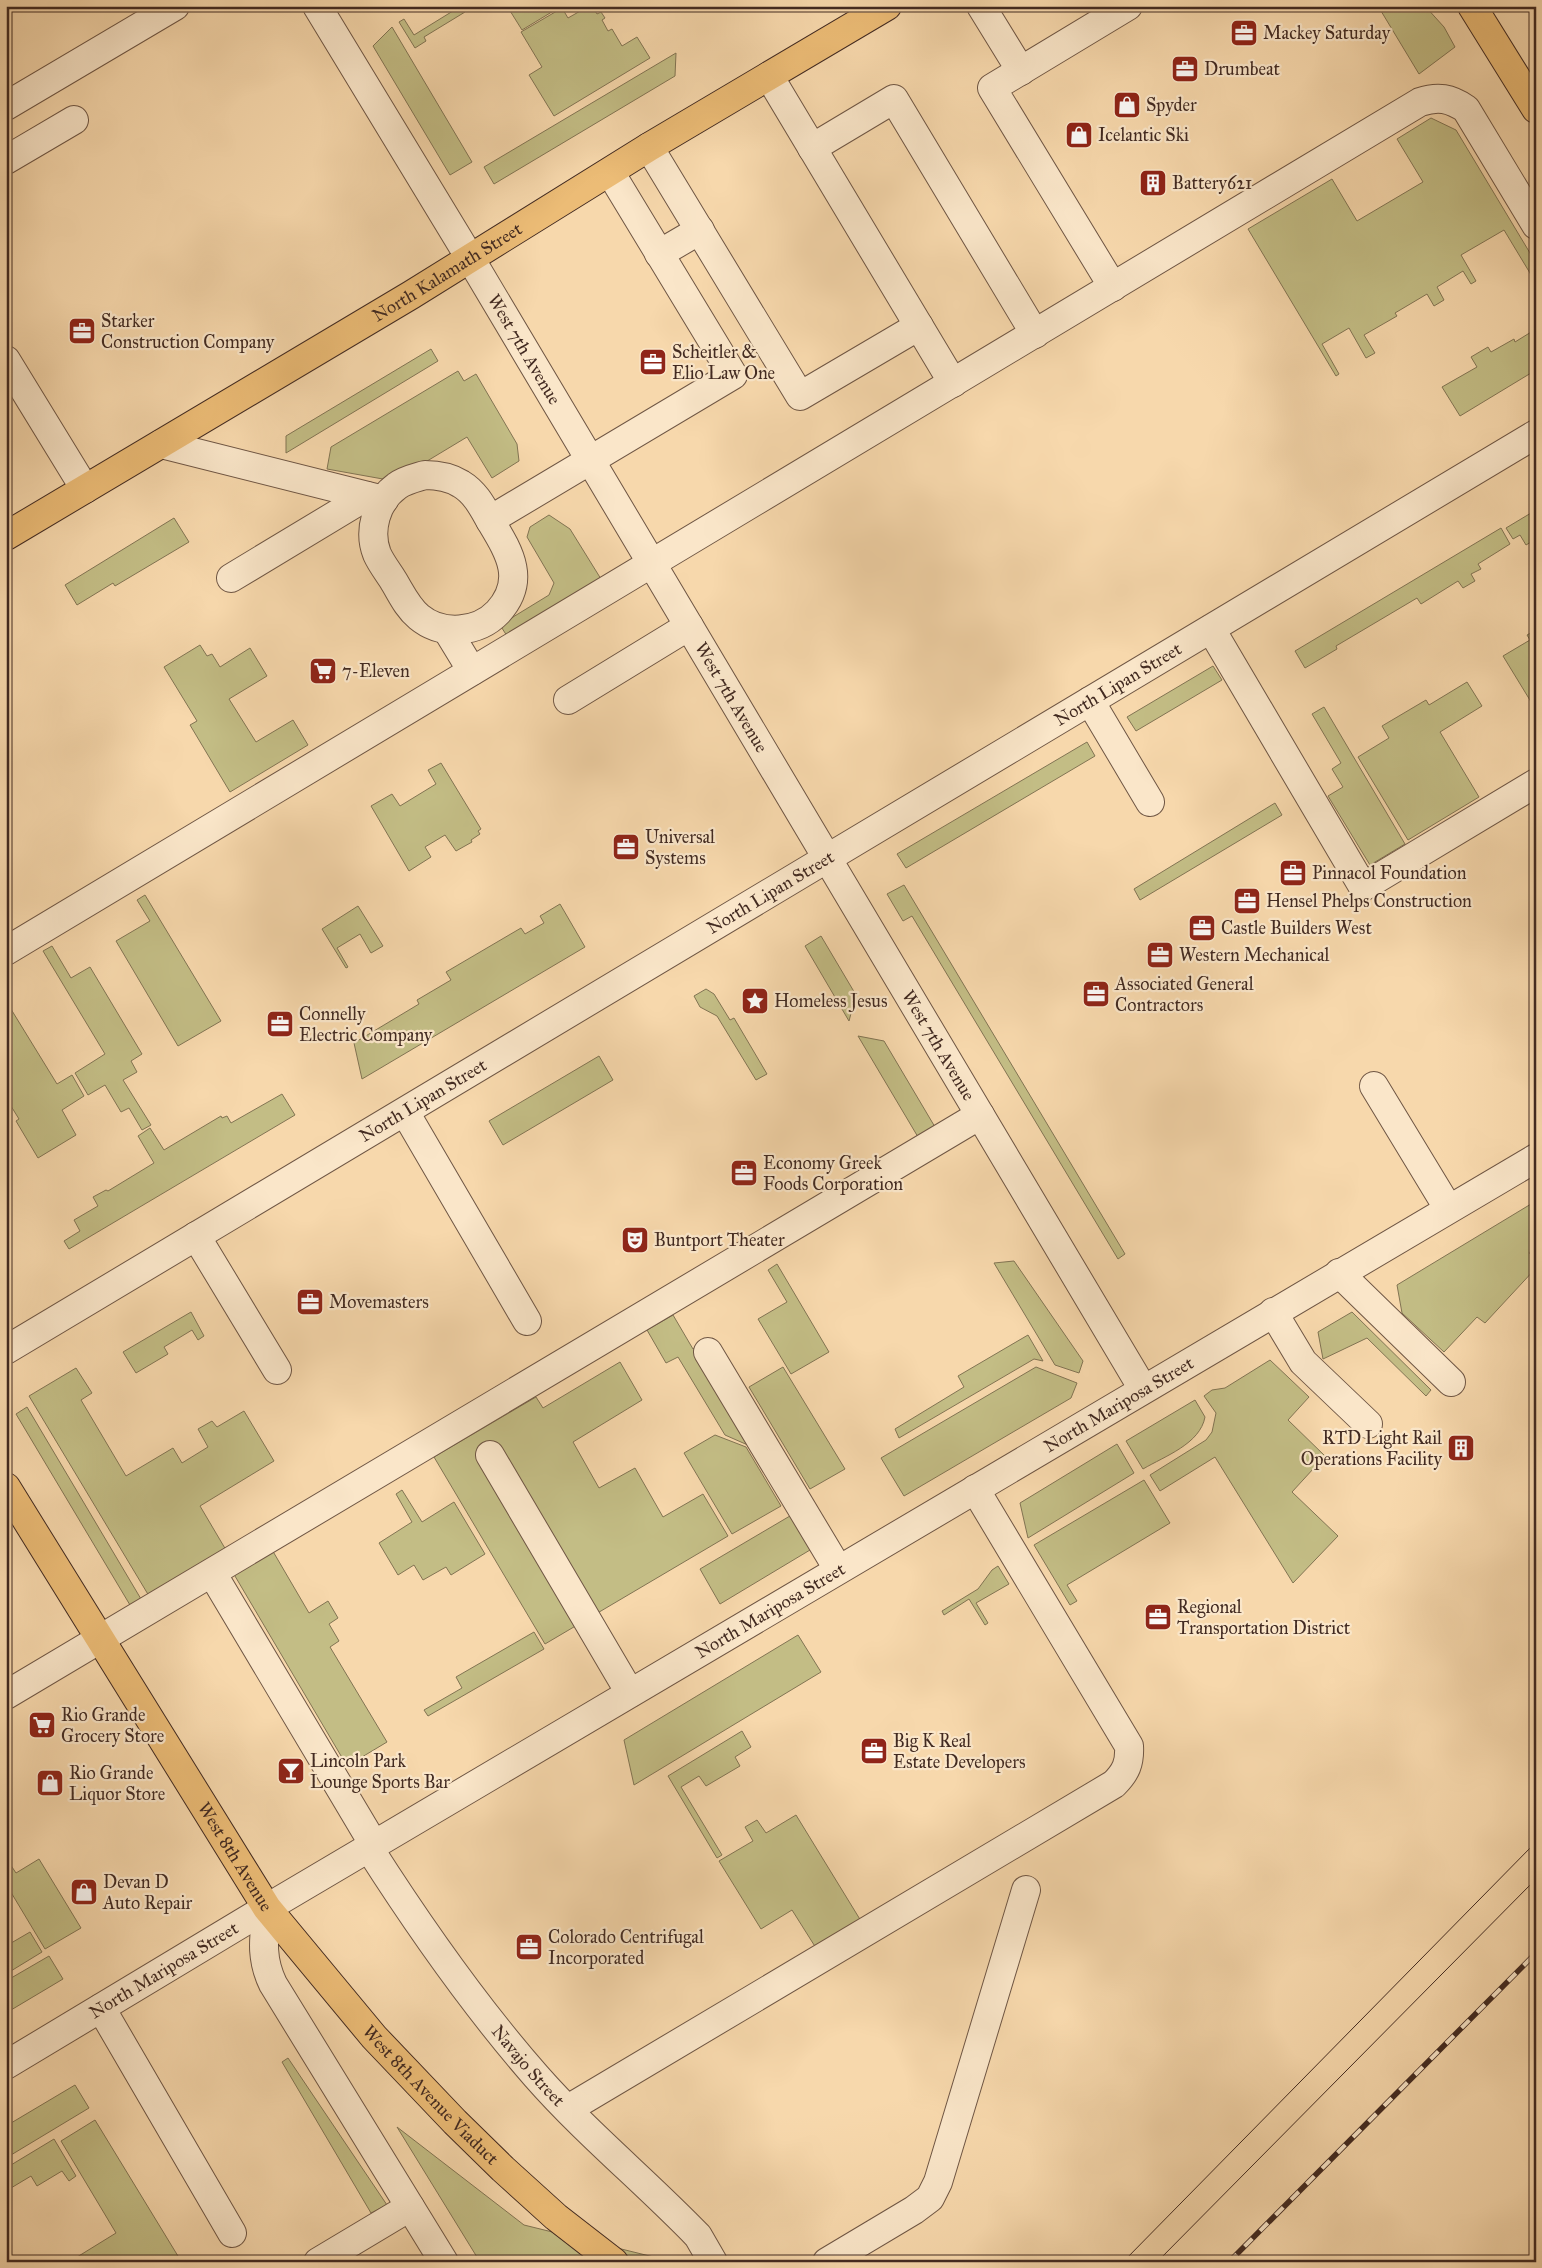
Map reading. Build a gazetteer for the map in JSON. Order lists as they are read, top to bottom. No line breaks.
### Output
{"streets":{"main road":["North Kalamath Street","West 8th Avenue","West 8th Avenue Viaduct"],"street":["West 7th Avenue","North Lipan Street","North Mariposa Street","Navajo Street"]},"crossings":[["North Kalamath Street","West 7th Avenue"],["West 7th Avenue","North Lipan Street"],["West 7th Avenue","North Mariposa Street"],["North Mariposa Street","West 8th Avenue"],["North Mariposa Street","Navajo Street"],["North Mariposa Street","West 8th Avenue Viaduct"],["West 8th Avenue","West 8th Avenue Viaduct"]],"places":{"office":["Mackey Saturday","Drumbeat","Starker Construction Company","Scheitler & Elio Law One","Universal Systems","Pinnacol Foundation","Hensel Phelps Construction","Castle Builders West","Western Mechanical","Associated General Contractors","Connelly Electric Company","Economy Greek Foods Corporation","Movemasters","Regional Transportation District","Big K Real Estate Developers","Colorado Centrifugal Incorporated"],"shop":["Spyder","Icelantic Ski","Rio Grande Liquor Store","Devan D Auto Repair"],"building":["Battery621","RTD Light Rail Operations Facility"],"supermarket":["7-Eleven","Rio Grande Grocery Store"],"place":["Homeless Jesus"],"theatre":["Buntport Theater"],"bar":["Lincoln Park Lounge Sports Bar"]}}
